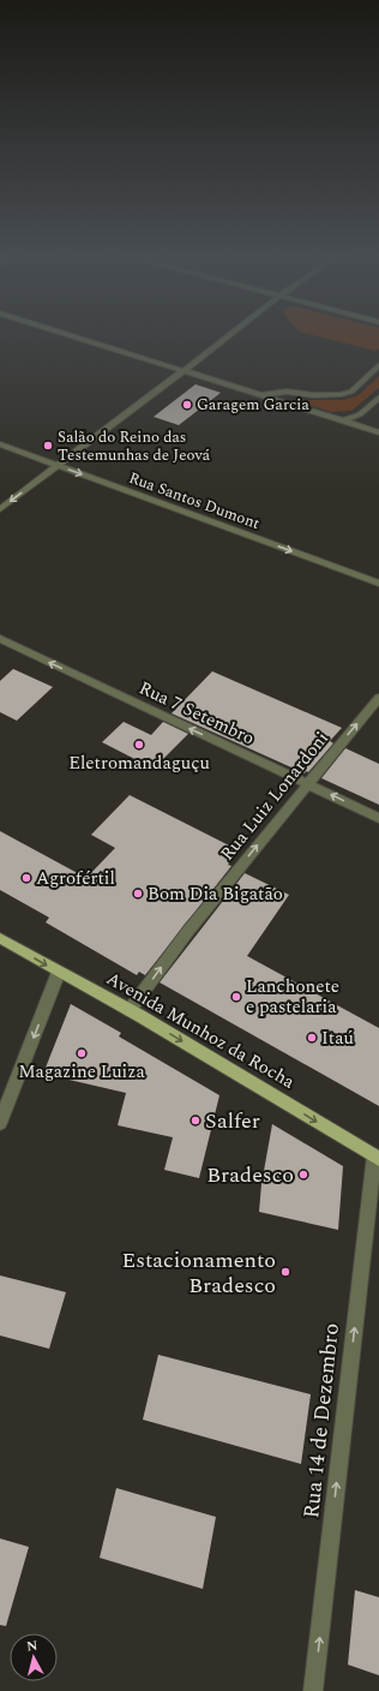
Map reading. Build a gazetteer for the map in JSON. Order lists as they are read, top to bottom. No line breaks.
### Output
{"streets":{"main road":["Avenida Munhoz da Rocha"],"street":["Rua Santos Dumont","Rua 7 Setembro","Rua Luiz Lonardoni","Rua 14 de Dezembro"]},"crossings":[["Rua 7 Setembro","Rua Luiz Lonardoni"],["Rua Luiz Lonardoni","Avenida Munhoz da Rocha"],["Avenida Munhoz da Rocha","Rua 14 de Dezembro"]],"one_way":["Rua Santos Dumont","Rua 7 Setembro","Rua Luiz Lonardoni","Avenida Munhoz da Rocha","Rua 14 de Dezembro"],"places":["Garagem Garcia","Salão do Reino das Testemunhas de Jeová","Eletromandaguçu","Agrofértil","Bom Dia Bigatão","Lanchonete e pastelaria","Itaú","Magazine Luiza","Salfer","Bradesco","Estacionamento Bradesco"],"north":"top"}
